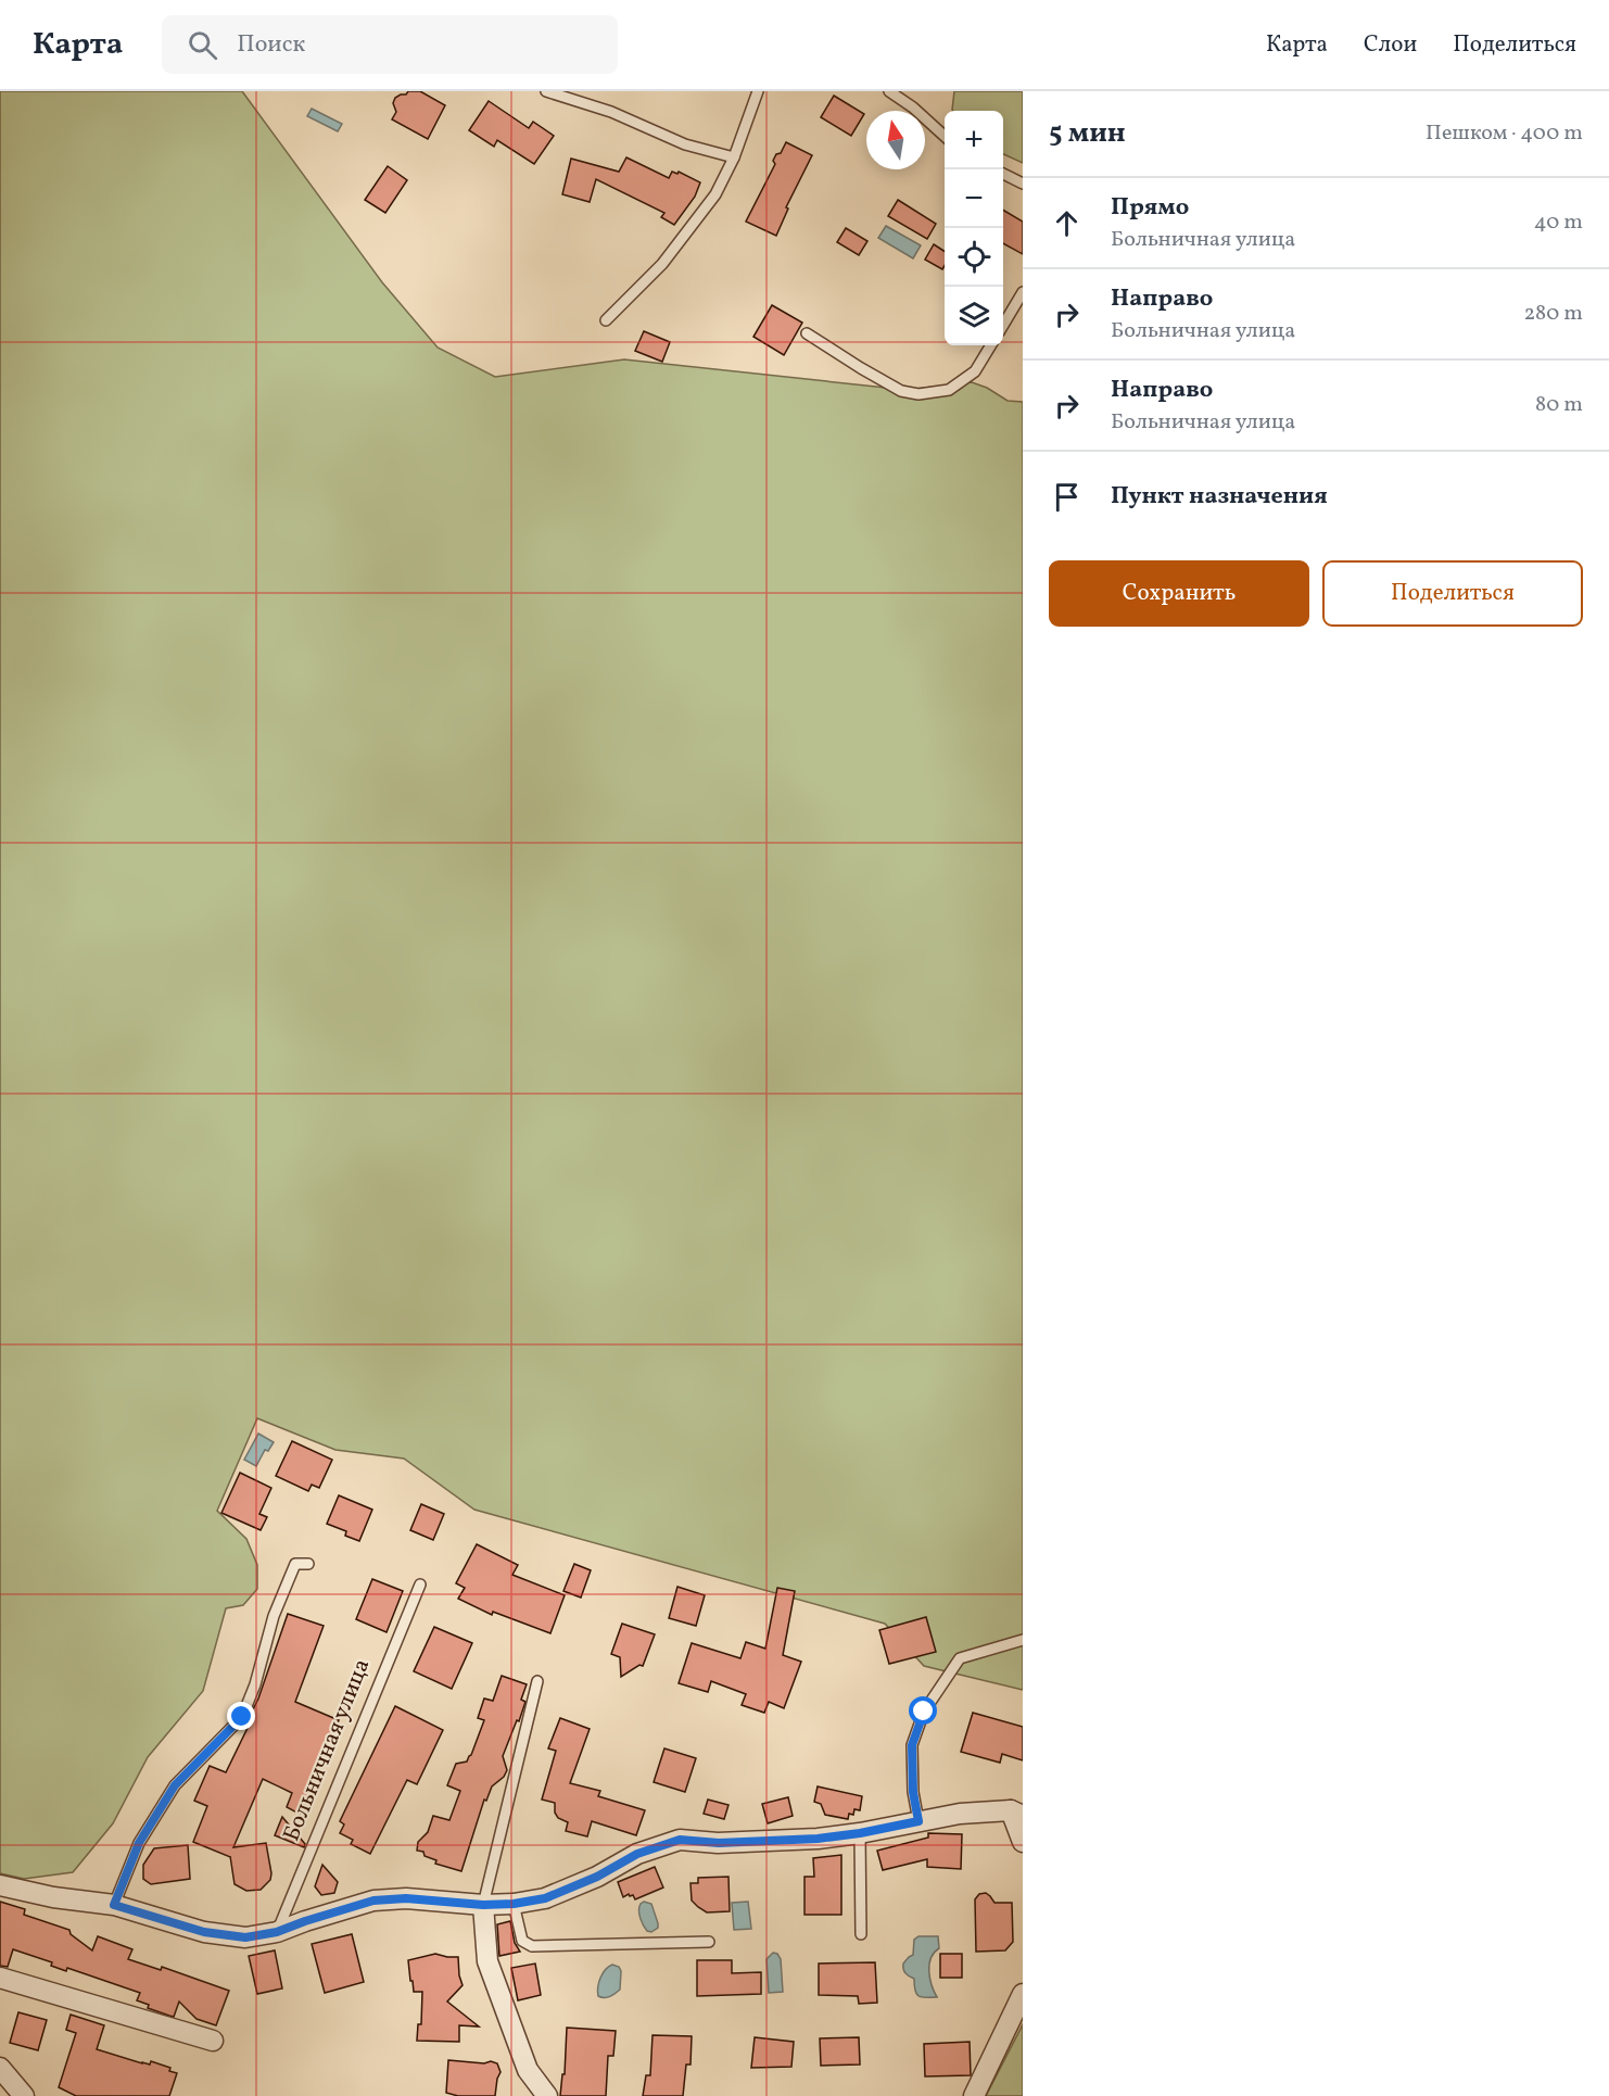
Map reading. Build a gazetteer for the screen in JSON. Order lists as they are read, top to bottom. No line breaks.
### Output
{"streets":{"lane":["Больничная улица"]},"north":"top","page":{"header":"Карта","search":"Поиск","nav":["Карта","Слои","Поделиться"],"heading":["5 мин","Пешком · 400 m"],"map_buttons":["+","−"],"list":[["Прямо","Больничная улица","40 m"],["Направо","Больничная улица","280 m"],["Направо","Больничная улица","80 m"],"Пункт назначения"],"buttons":["Сохранить","Поделиться"]}}
